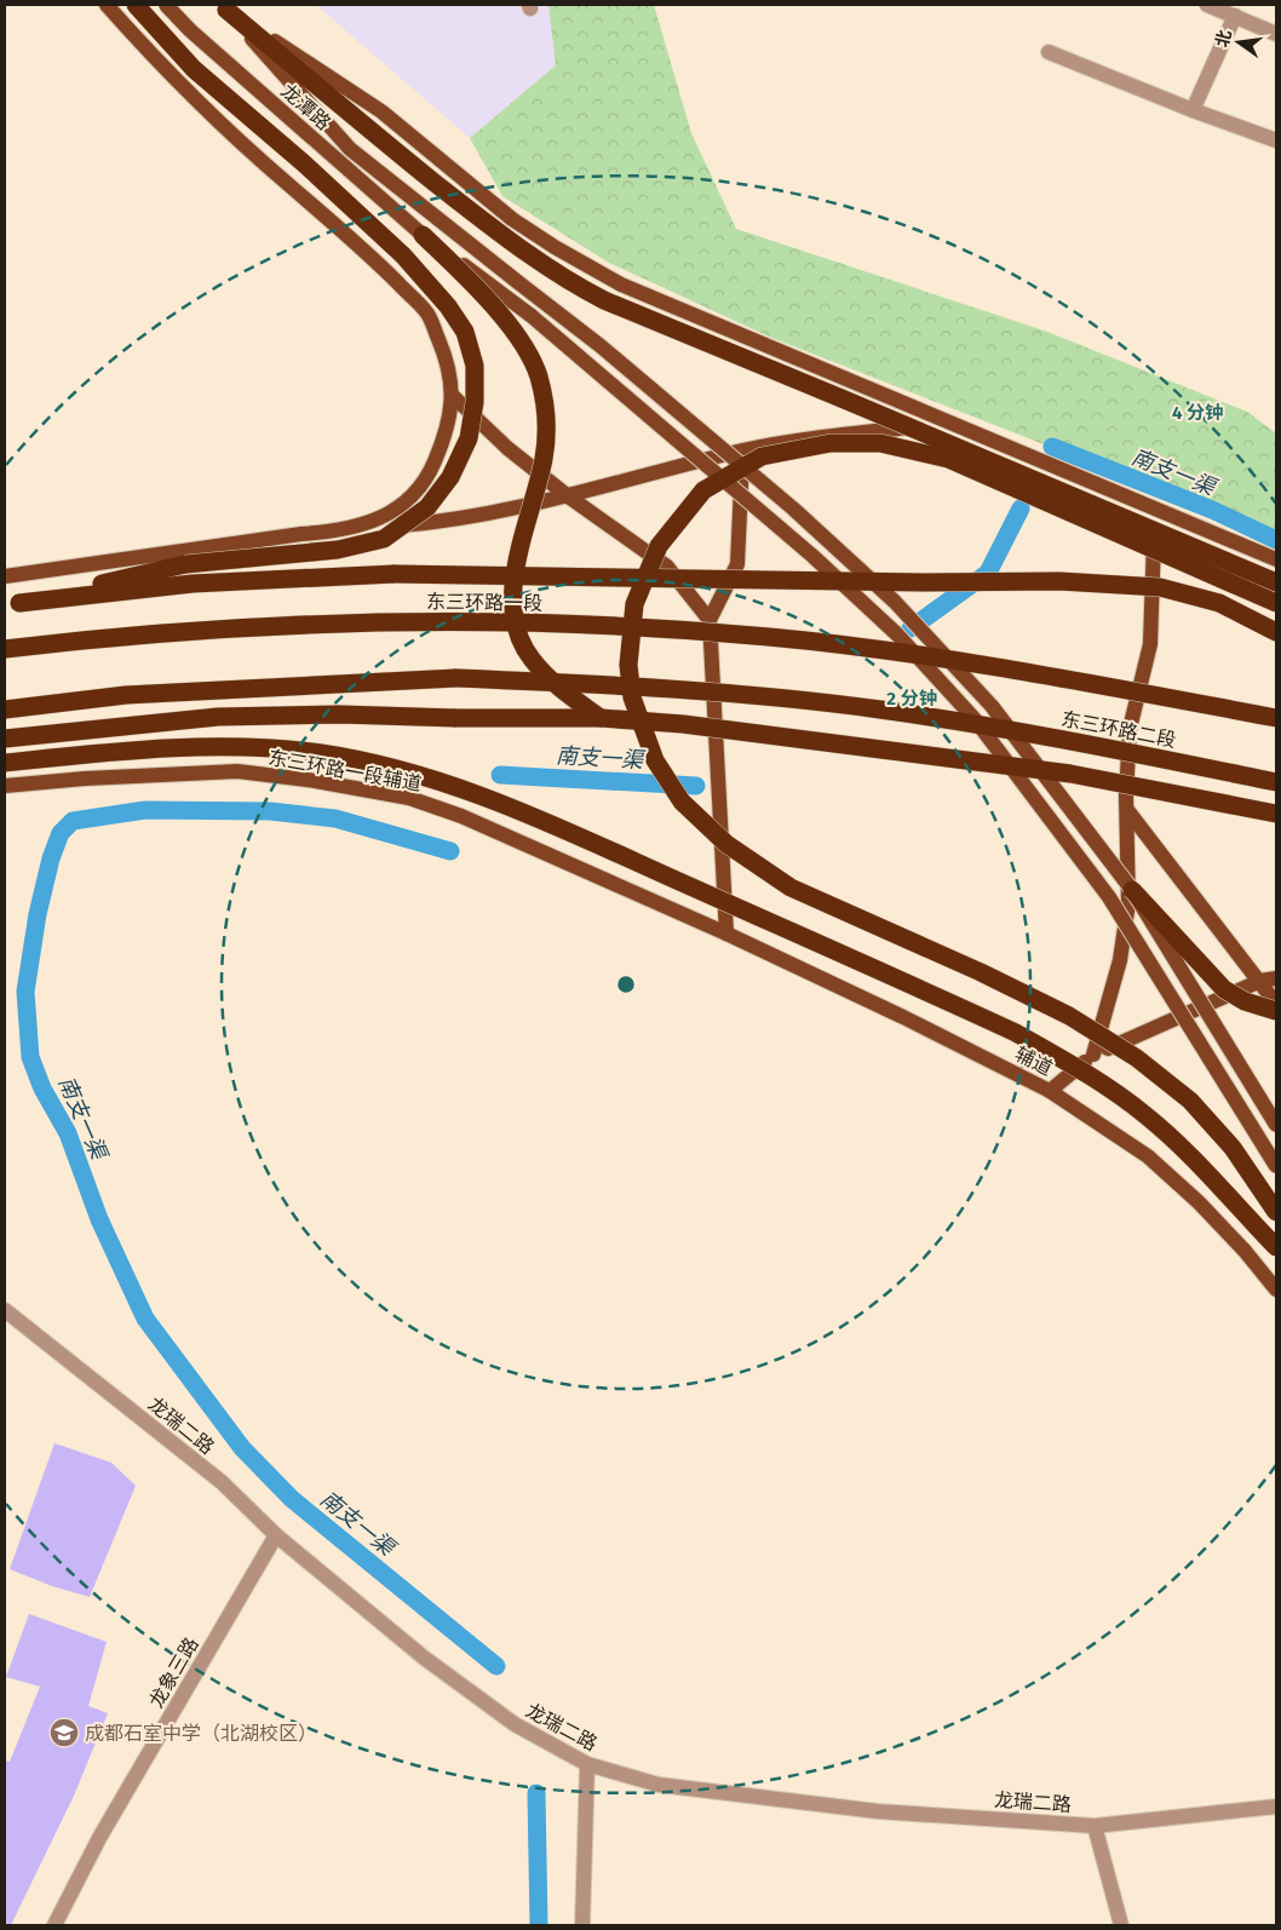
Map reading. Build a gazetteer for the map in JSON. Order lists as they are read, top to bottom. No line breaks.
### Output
{"streets":{"highway":["东三环路一段","东三环路二段"],"main road":["龙潭路","东三环路一段辅道","辅道"],"street":["龙瑞二路","龙象三路"]},"crossings":[["东三环路一段","东三环路二段"],["东三环路一段辅道","辅道"],["龙瑞二路","龙象三路"]],"water":["南支一渠"],"places":{"school or university":["成都石室中学（北湖校区）"]},"north":"left","rings":["4 分钟","2 分钟"]}
